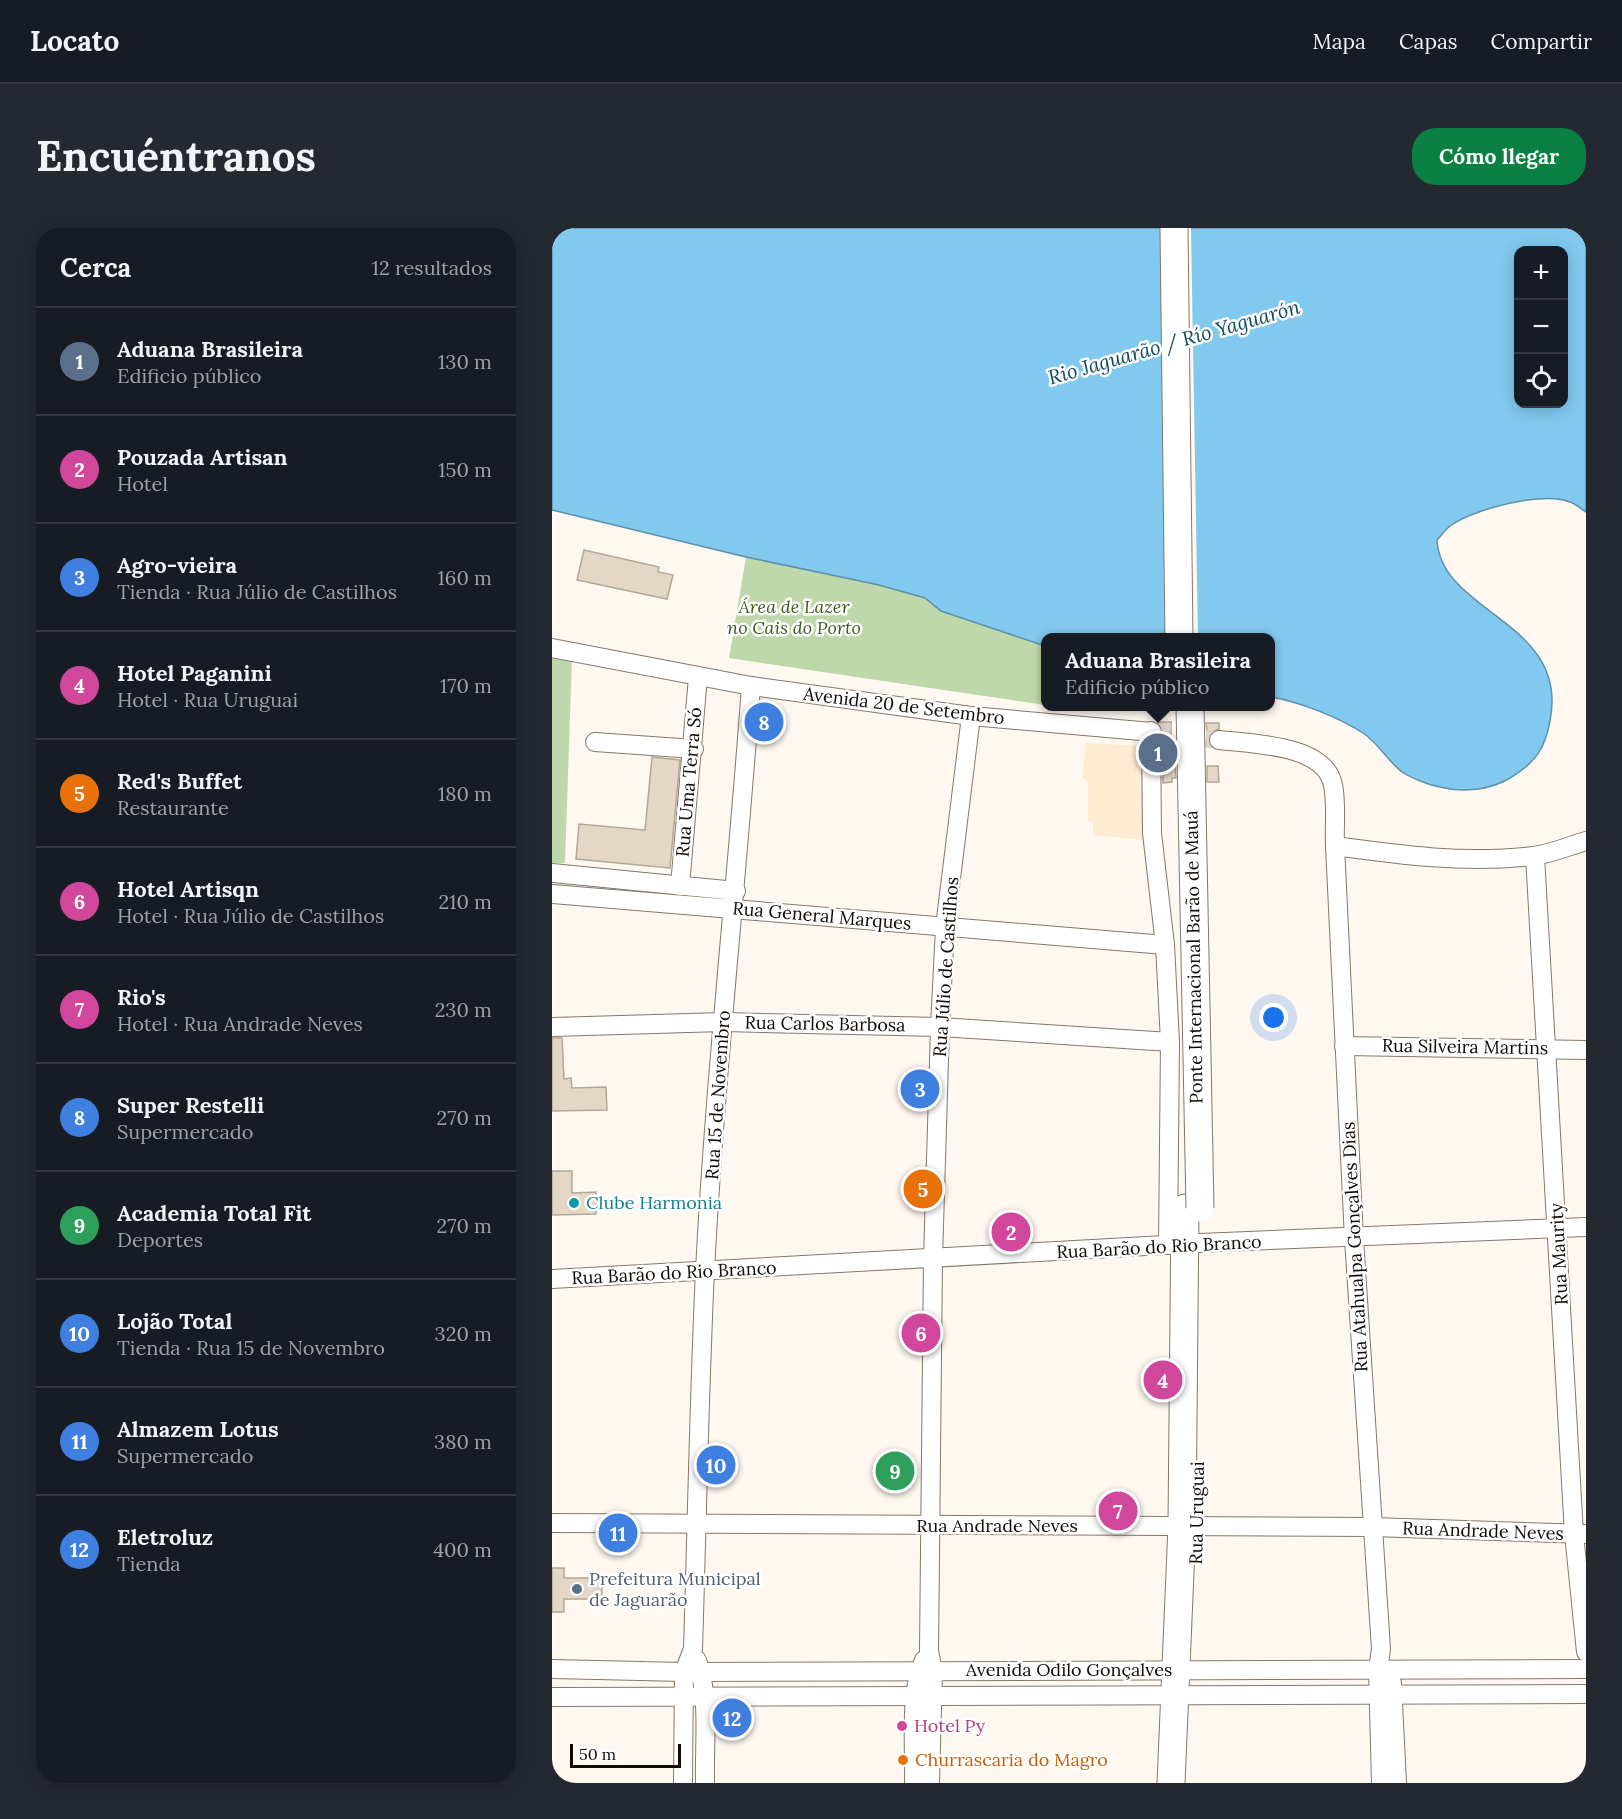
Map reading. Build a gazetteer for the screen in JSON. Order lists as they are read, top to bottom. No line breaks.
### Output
{"streets":{"highway":["Ponte Internacional Barão de Mauá","Rua Uruguai"],"street":["Avenida 20 de Setembro","Rua Uma Terra Só","Rua General Marques","Rua Júlio de Castilhos","Rua Carlos Barbosa","Rua Silveira Martins","Rua 15 de Novembro","Rua Barão do Rio Branco","Rua Atahualpa Gonçalves Dias","Rua Maurity","Rua Andrade Neves","Avenida Odilo Gonçalves"]},"crossings":[["Avenida 20 de Setembro","Rua Uma Terra Só"],["Avenida 20 de Setembro","Rua General Marques"],["Avenida 20 de Setembro","Rua Júlio de Castilhos"],["Avenida 20 de Setembro","Rua 15 de Novembro"],["Rua General Marques","Rua Júlio de Castilhos"],["Rua General Marques","Rua 15 de Novembro"],["Ponte Internacional Barão de Mauá","Rua Uruguai"],["Rua Júlio de Castilhos","Rua Carlos Barbosa"],["Rua Júlio de Castilhos","Rua Barão do Rio Branco"],["Rua Júlio de Castilhos","Rua Andrade Neves"],["Rua Júlio de Castilhos","Avenida Odilo Gonçalves"],["Rua Carlos Barbosa","Rua 15 de Novembro"],["Rua Silveira Martins","Rua Atahualpa Gonçalves Dias"],["Rua Silveira Martins","Rua Maurity"],["Rua 15 de Novembro","Rua Barão do Rio Branco"],["Rua 15 de Novembro","Rua Andrade Neves"],["Rua 15 de Novembro","Avenida Odilo Gonçalves"],["Rua Barão do Rio Branco","Rua Atahualpa Gonçalves Dias"],["Rua Barão do Rio Branco","Rua Maurity"],["Rua Barão do Rio Branco","Rua Uruguai"],["Rua Atahualpa Gonçalves Dias","Rua Andrade Neves"],["Rua Atahualpa Gonçalves Dias","Avenida Odilo Gonçalves"],["Rua Maurity","Rua Andrade Neves"],["Rua Uruguai","Rua Andrade Neves"],["Rua Uruguai","Avenida Odilo Gonçalves"]],"water":["Rio Jaguarão / Río Yaguarón"],"parks":["Área de Lazer no Cais do Porto"],"places":["Clube Harmonia","Prefeitura Municipal de Jaguarão","Hotel Py","Churrascaria do Magro"],"scale_bar":"50 m","page":{"header":"Locato","nav":["Mapa","Capas","Compartir"],"buttons":"Cómo llegar","title":"Encuéntranos","heading":["Cerca","12 resultados"],"map_buttons":["+","−"],"list":[{"mark":"1","name":"Aduana Brasileira","note":"Edificio público","value":"130 m"},{"mark":"2","name":"Pouzada Artisan","note":"Hotel","value":"150 m"},{"mark":"3","name":"Agro-vieira","note":"Tienda · Rua Júlio de Castilhos","value":"160 m"},{"mark":"4","name":"Hotel Paganini","note":"Hotel · Rua Uruguai","value":"170 m"},{"mark":"5","name":"Red's Buffet","note":"Restaurante","value":"180 m"},{"mark":"6","name":"Hotel Artisqn","note":"Hotel · Rua Júlio de Castilhos","value":"210 m"},{"mark":"7","name":"Rio's","note":"Hotel · Rua Andrade Neves","value":"230 m"},{"mark":"8","name":"Super Restelli","note":"Supermercado","value":"270 m"},{"mark":"9","name":"Academia Total Fit","note":"Deportes","value":"270 m"},{"mark":"10","name":"Lojão Total","note":"Tienda · Rua 15 de Novembro","value":"320 m"},{"mark":"11","name":"Almazem Lotus","note":"Supermercado","value":"380 m"},{"mark":"12","name":"Eletroluz","note":"Tienda","value":"400 m"}],"popup":["Aduana Brasileira","Edificio público"],"pins":["8","1","3","5","2","6","4","10","9","7","11","12"],"scale":"50 m"}}
